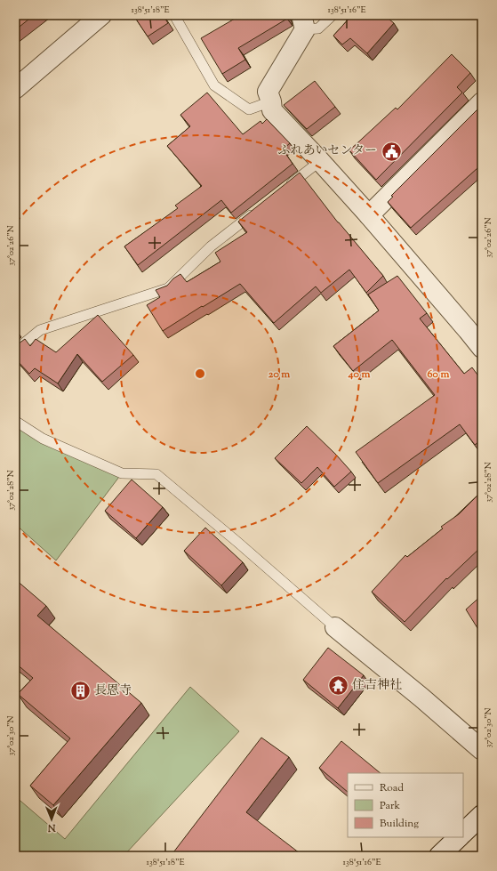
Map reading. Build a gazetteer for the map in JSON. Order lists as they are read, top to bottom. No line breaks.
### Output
{"places":{"public building":["ふれあいセンター"],"temple":["住吉神社"],"building":["長恩寺"]},"legend":["Road","Park","Building"],"north":"bottom","coordinates":["138°51'18\"E","138°51'16\"E","37°02'26\"N","37°02'28\"N","37°02'30\"N"],"rings":["20 m","40 m","60 m"]}
